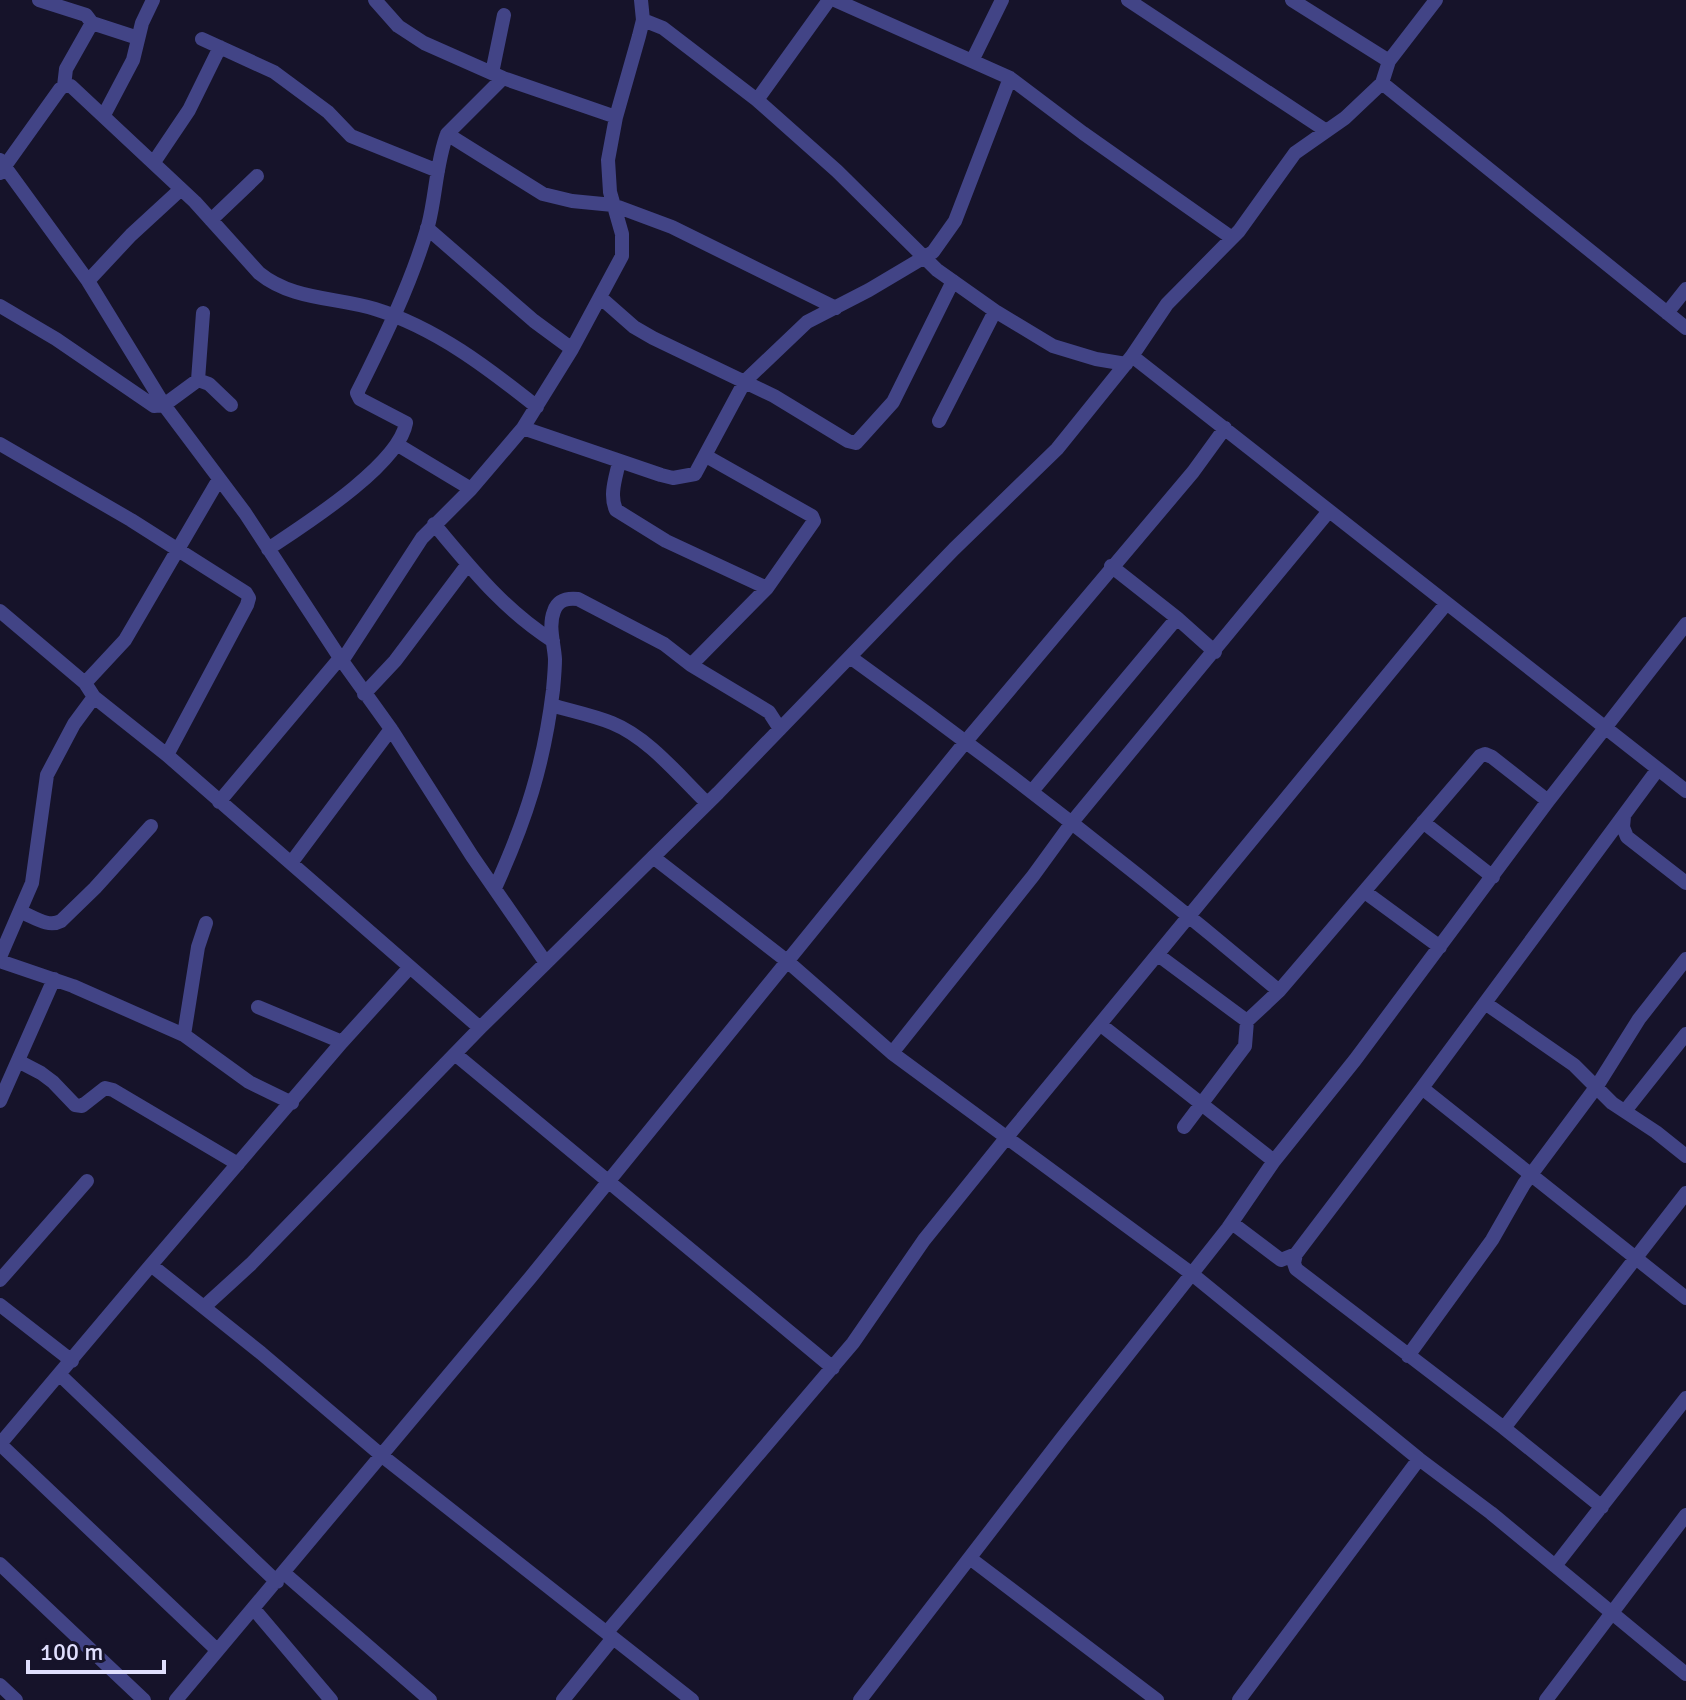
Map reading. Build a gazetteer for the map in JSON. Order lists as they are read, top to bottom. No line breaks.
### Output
{"scale_bar":"100 m"}
